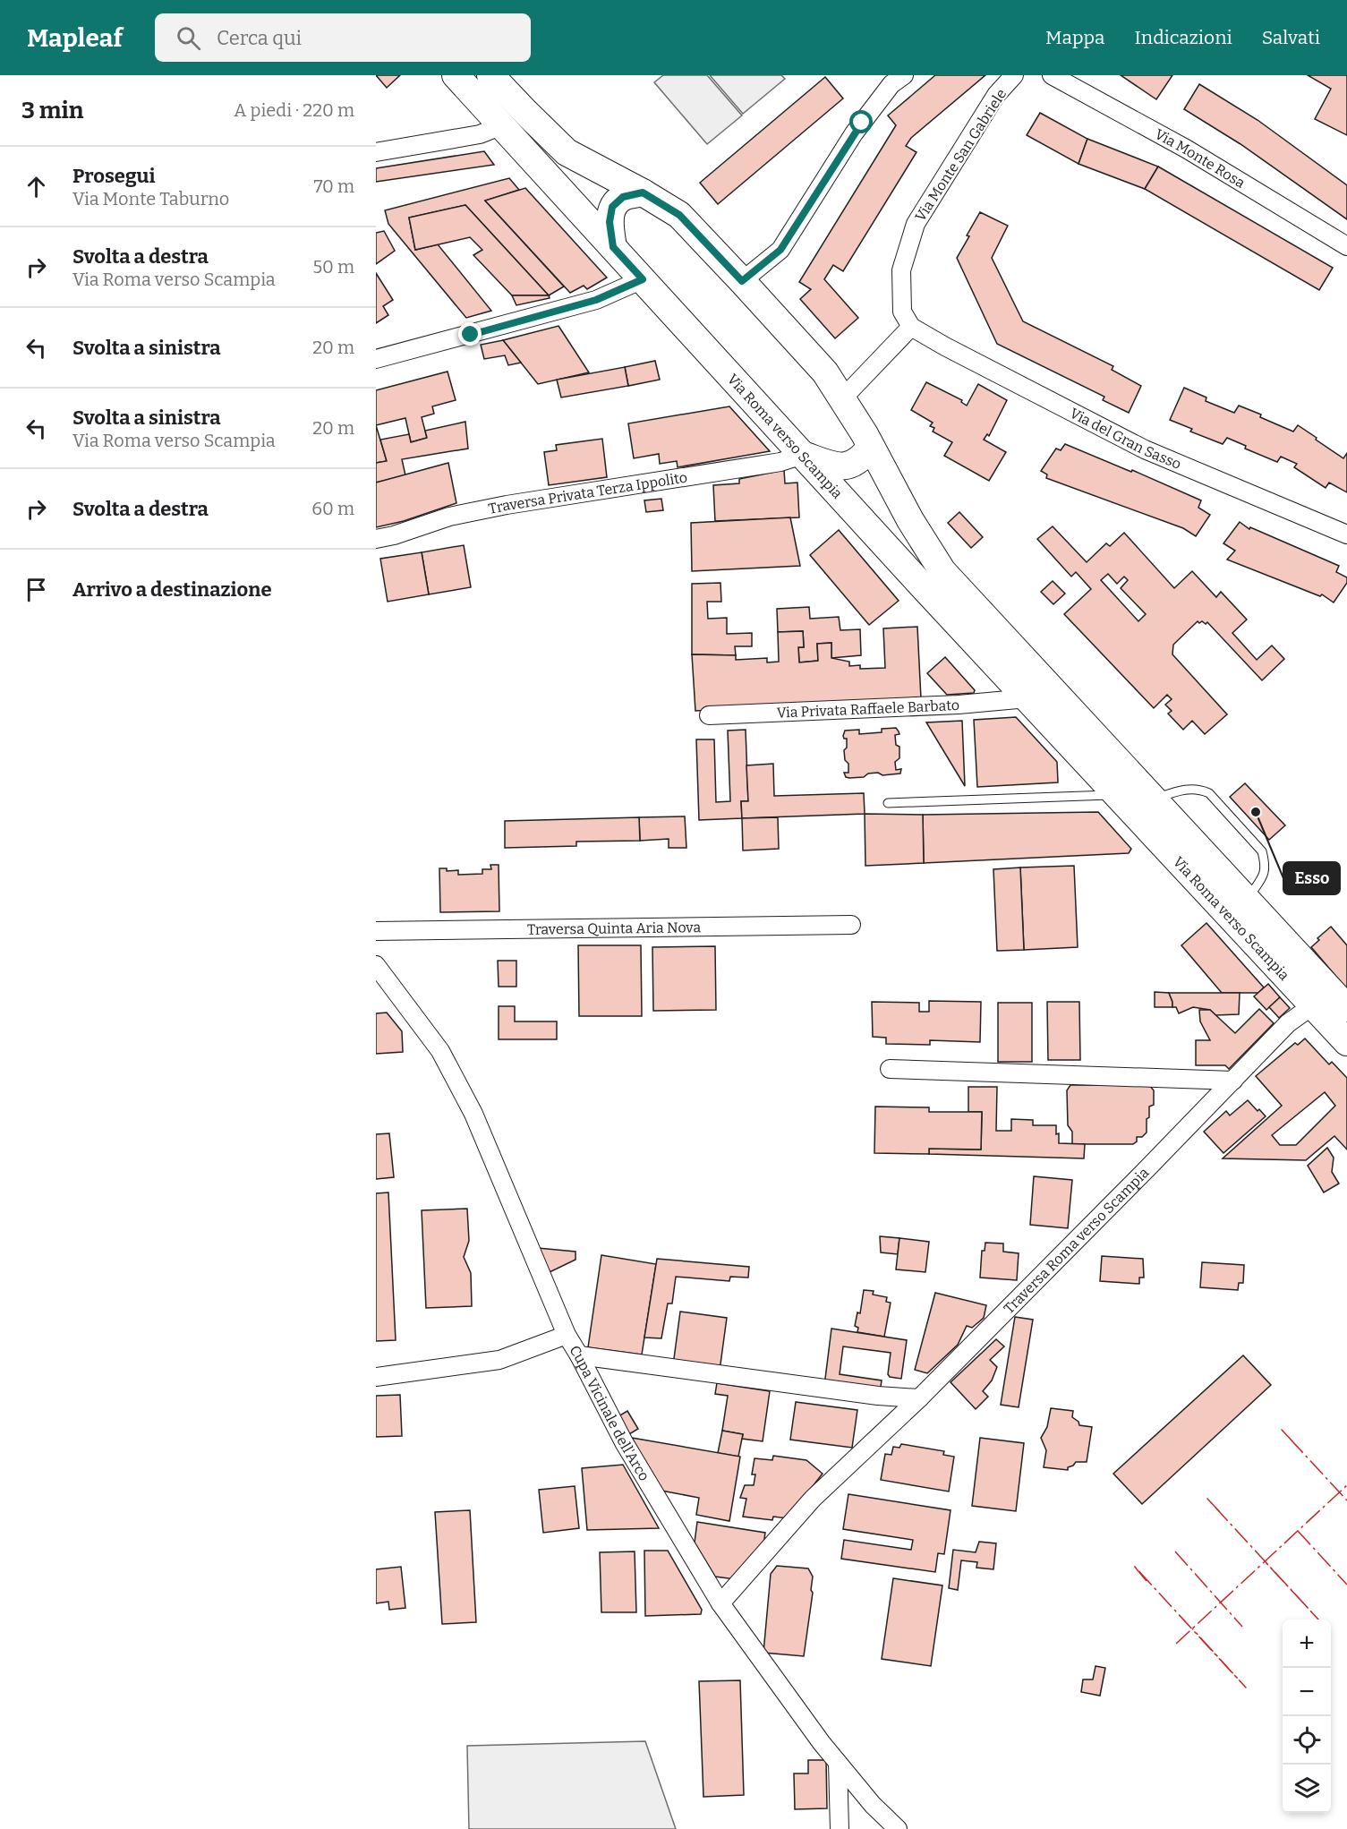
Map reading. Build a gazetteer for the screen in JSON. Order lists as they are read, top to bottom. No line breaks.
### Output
{"streets":{"main road":["Via Roma verso Scampia"],"street":["Via Monte San Gabriele","Via Monte Rosa","Via del Gran Sasso","Traversa Privata Terza Ippolito","Via Privata Raffaele Barbato","Traversa Quinta Aria Nova","Traversa Roma verso Scampia","Cupa Vicinale dell'Arco"]},"crossings":[["Via Monte San Gabriele","Via del Gran Sasso"],["Via Roma verso Scampia","Traversa Privata Terza Ippolito"],["Via Roma verso Scampia","Via Privata Raffaele Barbato"],["Via Roma verso Scampia","Traversa Roma verso Scampia"],["Traversa Roma verso Scampia","Cupa Vicinale dell'Arco"]],"places":["Esso"],"page":{"header":"Mapleaf","search":"Cerca qui","nav":["Mappa","Indicazioni","Salvati"],"heading":["3 min","A piedi · 220 m"],"list":[["Prosegui","Via Monte Taburno","70 m"],["Svolta a destra","Via Roma verso Scampia","50 m"],["Svolta a sinistra","20 m"],["Svolta a sinistra","Via Roma verso Scampia","20 m"],["Svolta a destra","60 m"],"Arrivo a destinazione"],"map_buttons":["+","−"]}}
